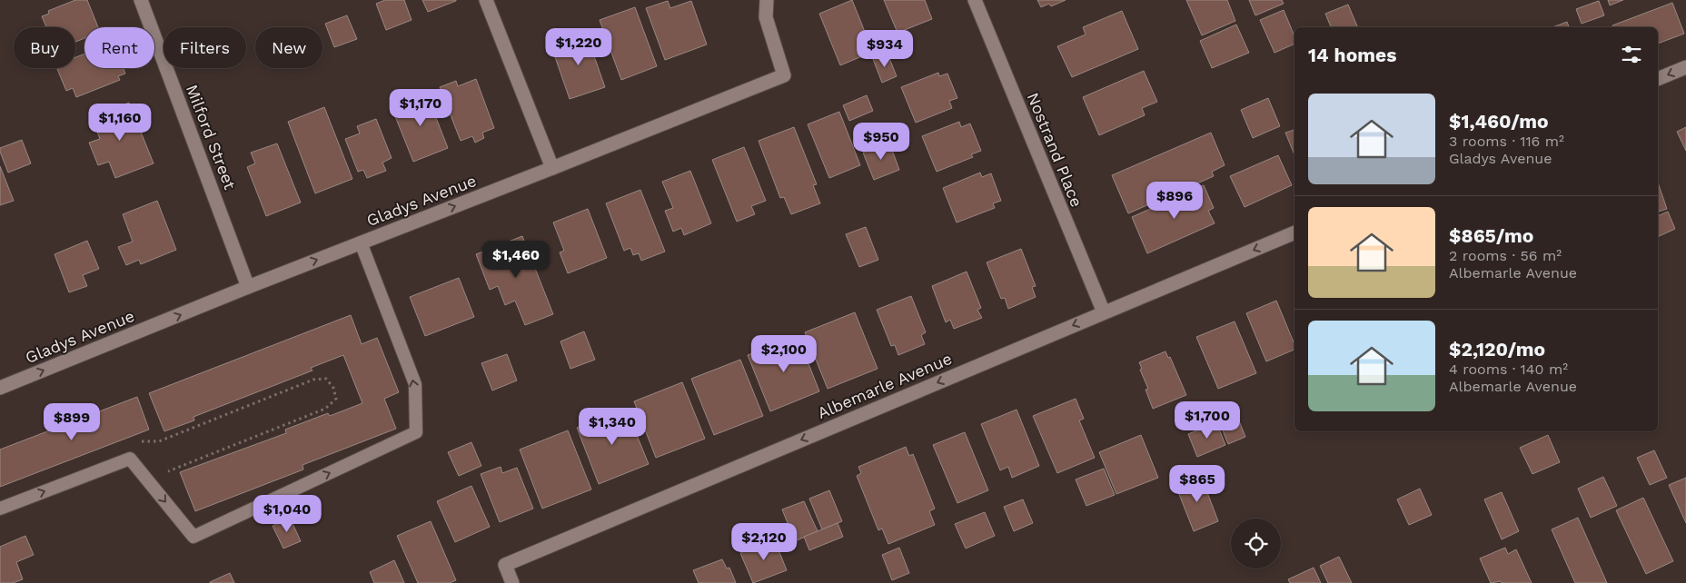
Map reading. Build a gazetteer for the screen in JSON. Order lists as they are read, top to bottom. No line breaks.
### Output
{"streets":{"street":["Milford Street","Nostrand Place","Gladys Avenue","Albemarle Avenue"]},"crossings":[["Milford Street","Gladys Avenue"],["Nostrand Place","Albemarle Avenue"]],"one_way":["Gladys Avenue","Albemarle Avenue"],"page":{"chip":["Buy","Rent","Filters","New"],"heading":"14 homes","price":["$1,220","$934","$1,170","$1,160","$950","$896","$1,460","$2,100","$1,700","$899","$1,340","$865","$1,040","$2,120"],"list":[{"name":"$1,460/mo","note":"3 rooms · 116 m² · Gladys Avenue"},{"name":"$865/mo","note":"2 rooms · 56 m² · Albemarle Avenue"},{"name":"$2,120/mo","note":"4 rooms · 140 m² · Albemarle Avenue"}]}}
